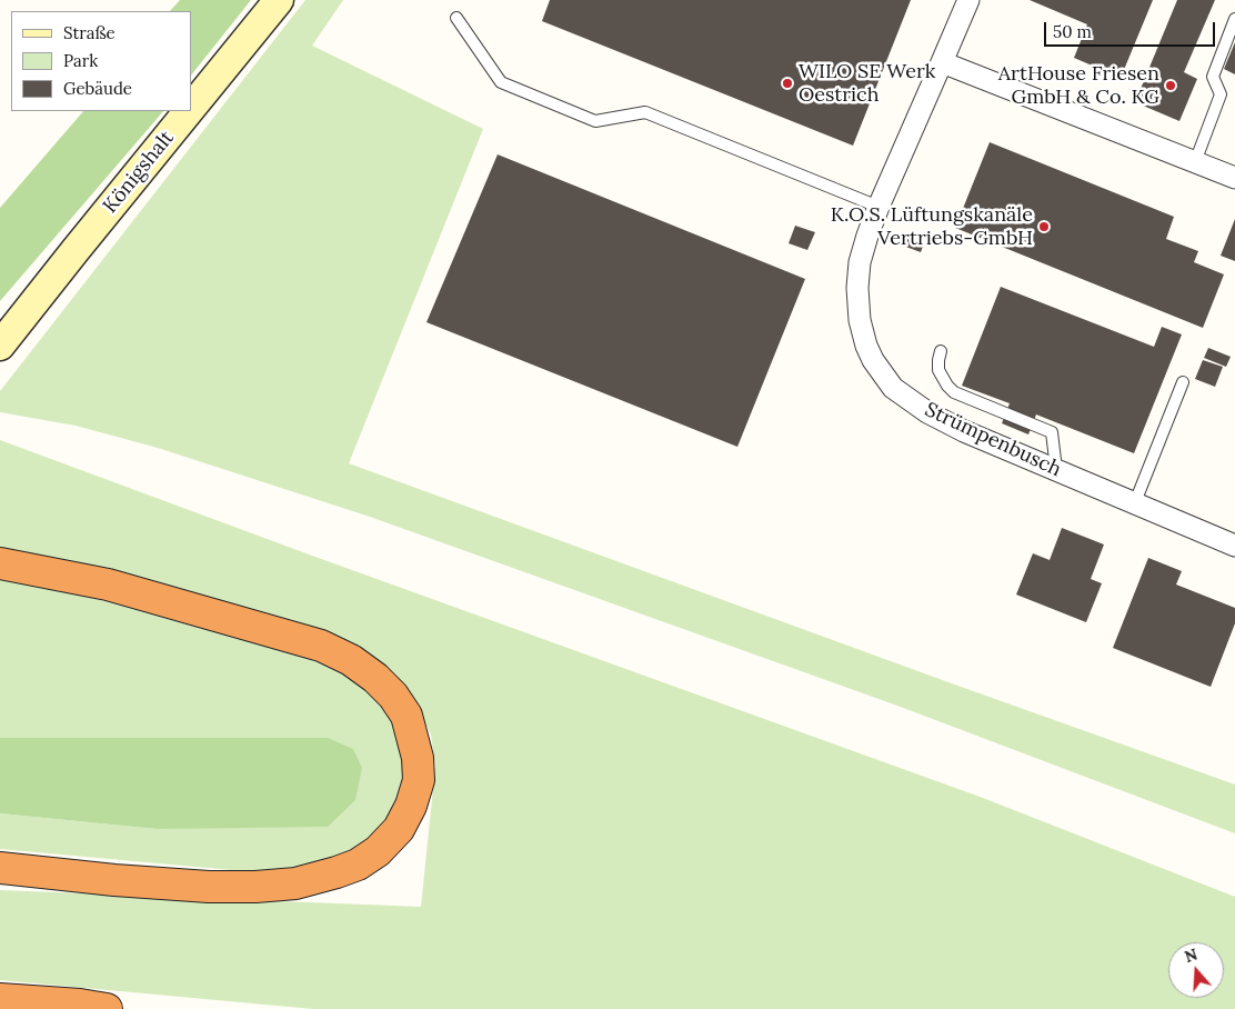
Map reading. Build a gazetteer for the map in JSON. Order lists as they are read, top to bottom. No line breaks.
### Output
{"streets":{"main road":["Königshalt"],"street":["Strümpenbusch"]},"places":["WILO SE Werk Oestrich","ArtHouse Friesen GmbH & Co. KG","K.O.S. Lüftungskanäle Vertriebs-GmbH"],"legend":["Straße","Park","Gebäude"],"scale_bar":"50 m","north":"top"}
